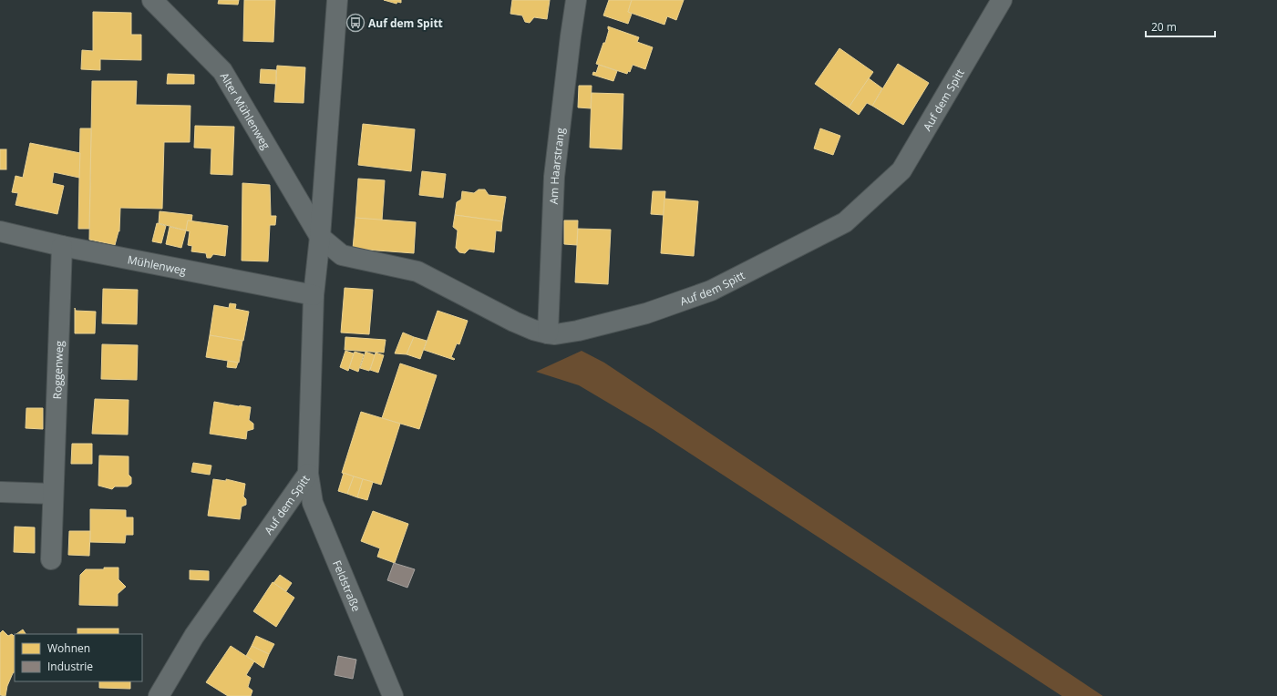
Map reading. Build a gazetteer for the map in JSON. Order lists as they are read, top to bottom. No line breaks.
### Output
{"streets":{"street":["Auf dem Spitt","Alter Mühlenweg","Am Haarstrang","Mühlenweg","Roggenweg","Feldstraße"]},"crossings":[["Auf dem Spitt","Alter Mühlenweg"],["Auf dem Spitt","Am Haarstrang"],["Auf dem Spitt","Mühlenweg"],["Auf dem Spitt","Feldstraße"],["Mühlenweg","Roggenweg"]],"places":{"bus stop":["Auf dem Spitt"]},"legend":["Wohnen","Industrie"],"scale_bar":"20 m"}
